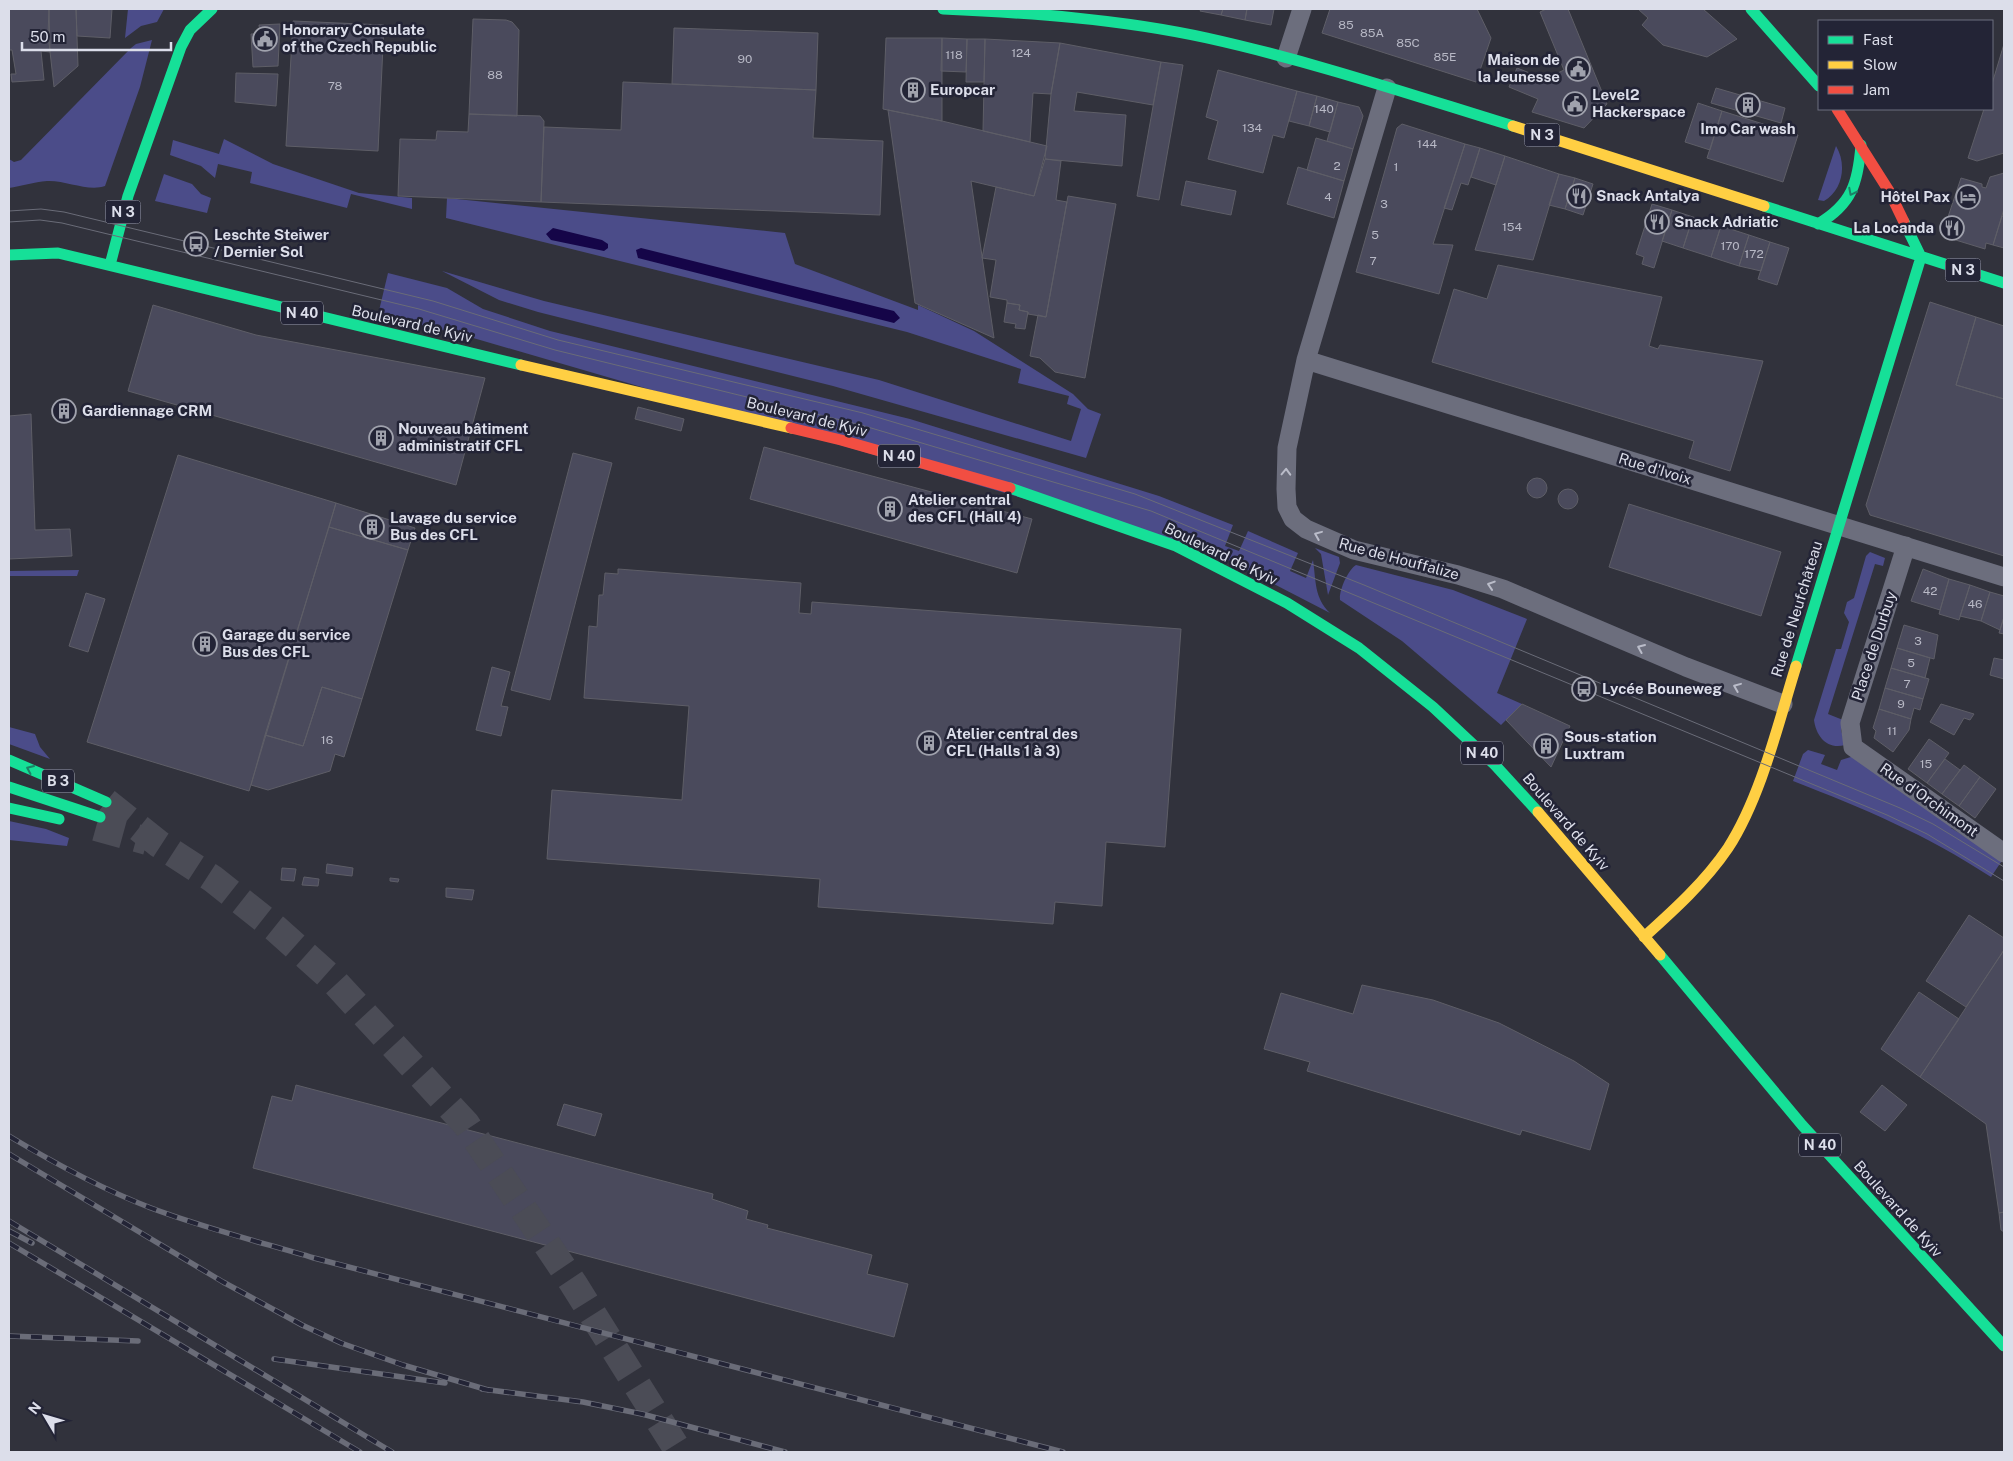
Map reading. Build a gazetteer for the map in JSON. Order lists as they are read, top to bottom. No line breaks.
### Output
{"streets":{"main road":["N 3","N 40","Boulevard de Kyiv","Rue de Neufchâteau","B 3"],"street":["Rue d'Ivoix","Rue de Houffalize","Place de Durbuy","Rue d'Orchimont"]},"crossings":[["N 3","Boulevard de Kyiv"],["N 3","Rue de Houffalize"],["N 3","Rue de Neufchâteau"],["Boulevard de Kyiv","Rue de Neufchâteau"],["Rue d'Ivoix","Rue de Houffalize"],["Rue d'Ivoix","Rue de Neufchâteau"],["Rue d'Ivoix","Place de Durbuy"],["Rue de Houffalize","Rue de Neufchâteau"],["Place de Durbuy","Rue d'Orchimont"]],"one_way":["Rue de Houffalize"],"places":{"public building":["Honorary Consulate of the Czech Republic","Maison de la Jeunesse","Level2 Hackerspace"],"building":["Europcar","Imo Car wash","Gardiennage CRM","Nouveau bâtiment administratif CFL","Atelier central des CFL (Hall 4)","Lavage du service Bus des CFL","Garage du service Bus des CFL","Atelier central des CFL (Halls 1 à 3)","Sous-station Luxtram"],"restaurant":["Snack Antalya","Snack Adriatic","La Locanda"],"hotel":["Hôtel Pax"],"bus stop":["Leschte Steiwer / Dernier Sol","Lycée Bouneweg"]},"house_numbers":["85","85A","85C","124","118","85E","90","88","78","140","134","144","2","1","4","3","154","5","170","172","7","42","46","3","5","7","9","11","16","15"],"legend":["Fast","Slow","Jam"],"scale_bar":"50 m","north":"top left"}
